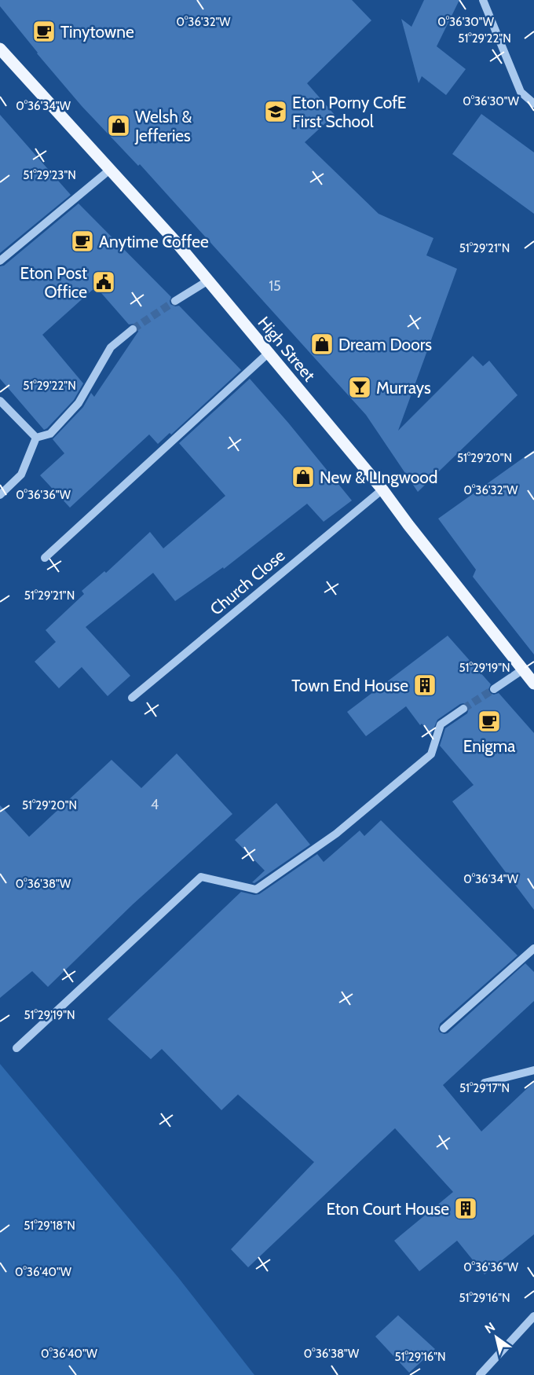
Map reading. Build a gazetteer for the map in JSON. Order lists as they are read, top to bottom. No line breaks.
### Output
{"streets":{"main road":["High Street"],"street":["Church Close"]},"crossings":[["High Street","Church Close"]],"places":{"cafe":["Tinytowne","Anytime Coffee","Enigma"],"school or university":["Eton Porny CofE First School"],"shop":["Welsh & Jefferies","Dream Doors","New & LIngwood"],"public building":["Eton Post Office"],"bar":["Murrays"],"building":["Town End House","Eton Court House"]},"house_numbers":["15","4"],"north":"top left","coordinates":["0°36'32\"W","0°36'30\"W","51°29'22\"N","0°36'34\"W","51°29'23\"N","51°29'21\"N","51°29'20\"N","0°36'36\"W","51°29'19\"N","0°36'38\"W","51°29'17\"N","51°29'18\"N","0°36'40\"W","51°29'16\"N"]}
